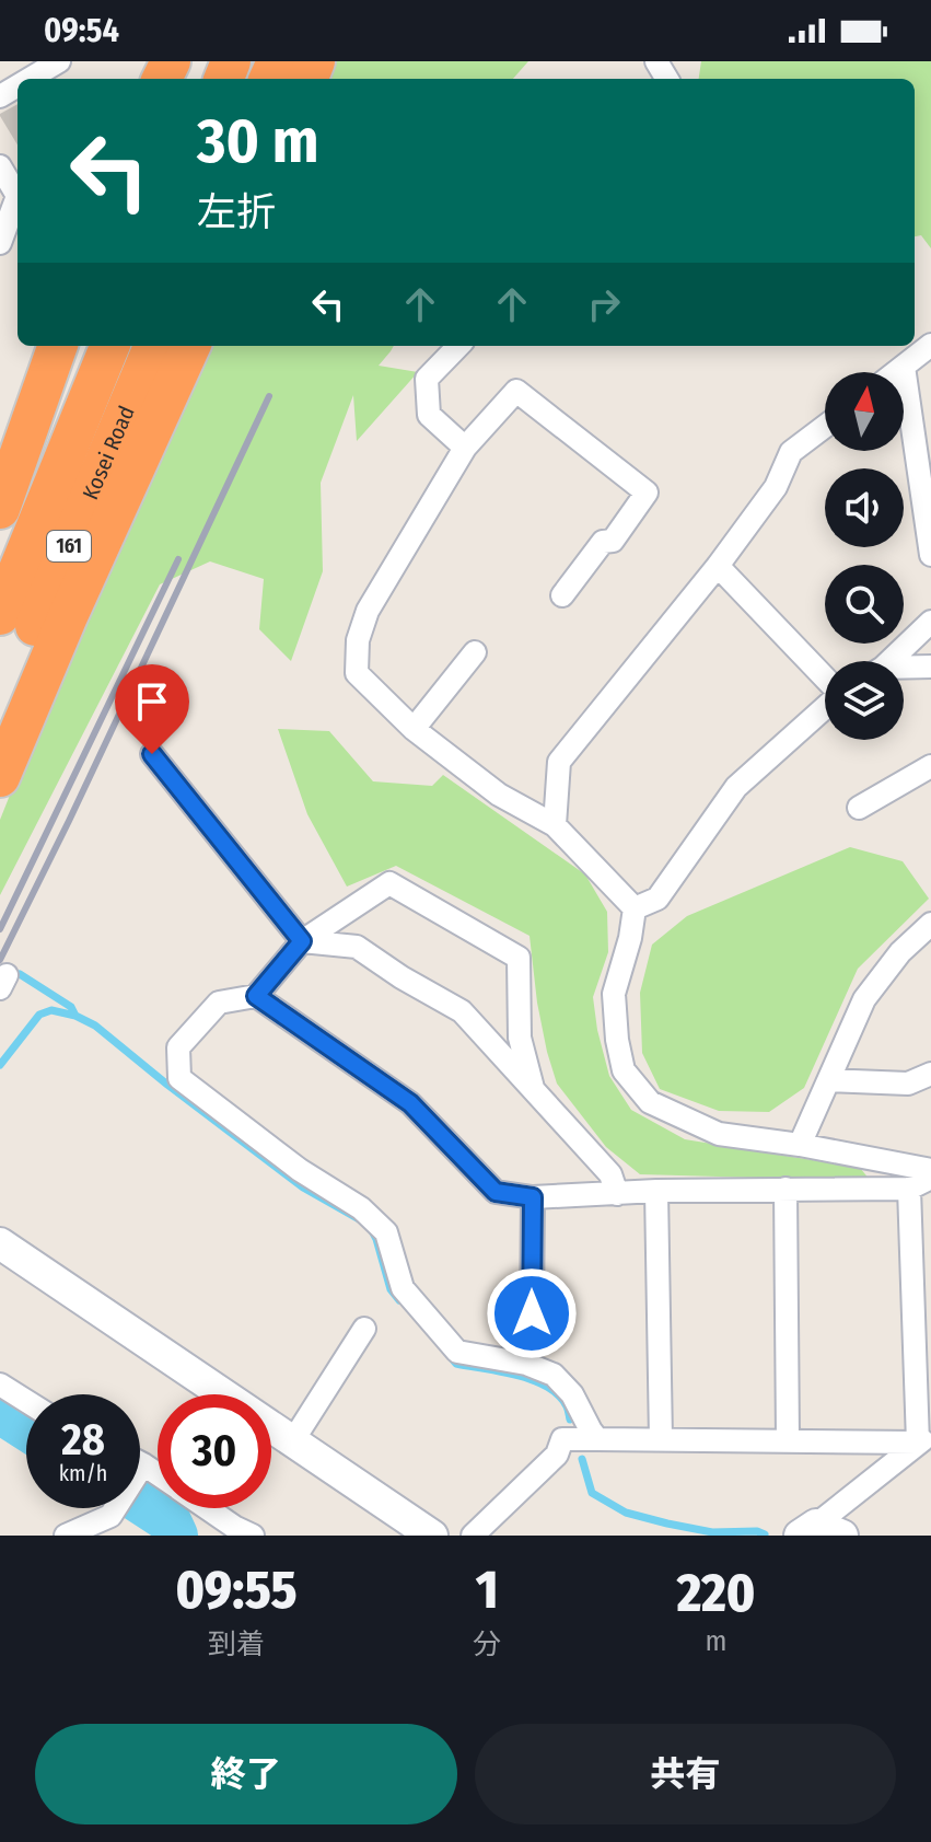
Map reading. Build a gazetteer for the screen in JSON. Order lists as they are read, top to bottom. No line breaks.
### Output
{"streets":{"highway":["Kosei Road","161"]},"north":"top","page":{"status":"09:54","turn":["30 m","左折"],"speed":"28 km/h","limit":"30","eta":["09:55","到着","1","分","220","m"],"buttons":["終了","共有"]}}
